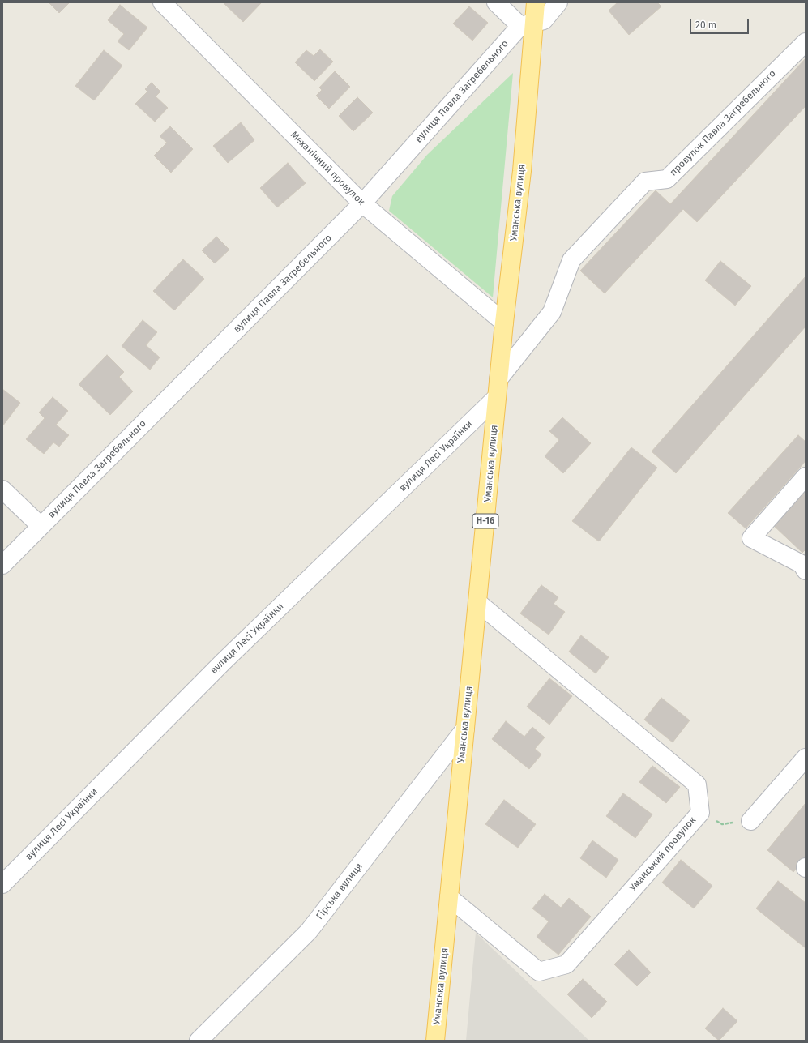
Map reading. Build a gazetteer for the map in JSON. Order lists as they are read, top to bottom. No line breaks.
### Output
{"streets":{"main road":["Уманська вулиця","Н-16"],"street":["вулиця Павла Загребельного","провулок Павла Загребельного","Механічний провулок","вулиця Лесі Українки","Уманський провулок","Гірська вулиця"]},"crossings":[["вулиця Павла Загребельного","Механічний провулок"],["вулиця Павла Загребельного","Уманська вулиця"],["провулок Павла Загребельного","Уманська вулиця"],["Механічний провулок","Уманська вулиця"],["Уманська вулиця","вулиця Лесі Українки"],["Уманська вулиця","Уманський провулок"],["Уманська вулиця","Гірська вулиця"]],"scale_bar":"20 m"}
